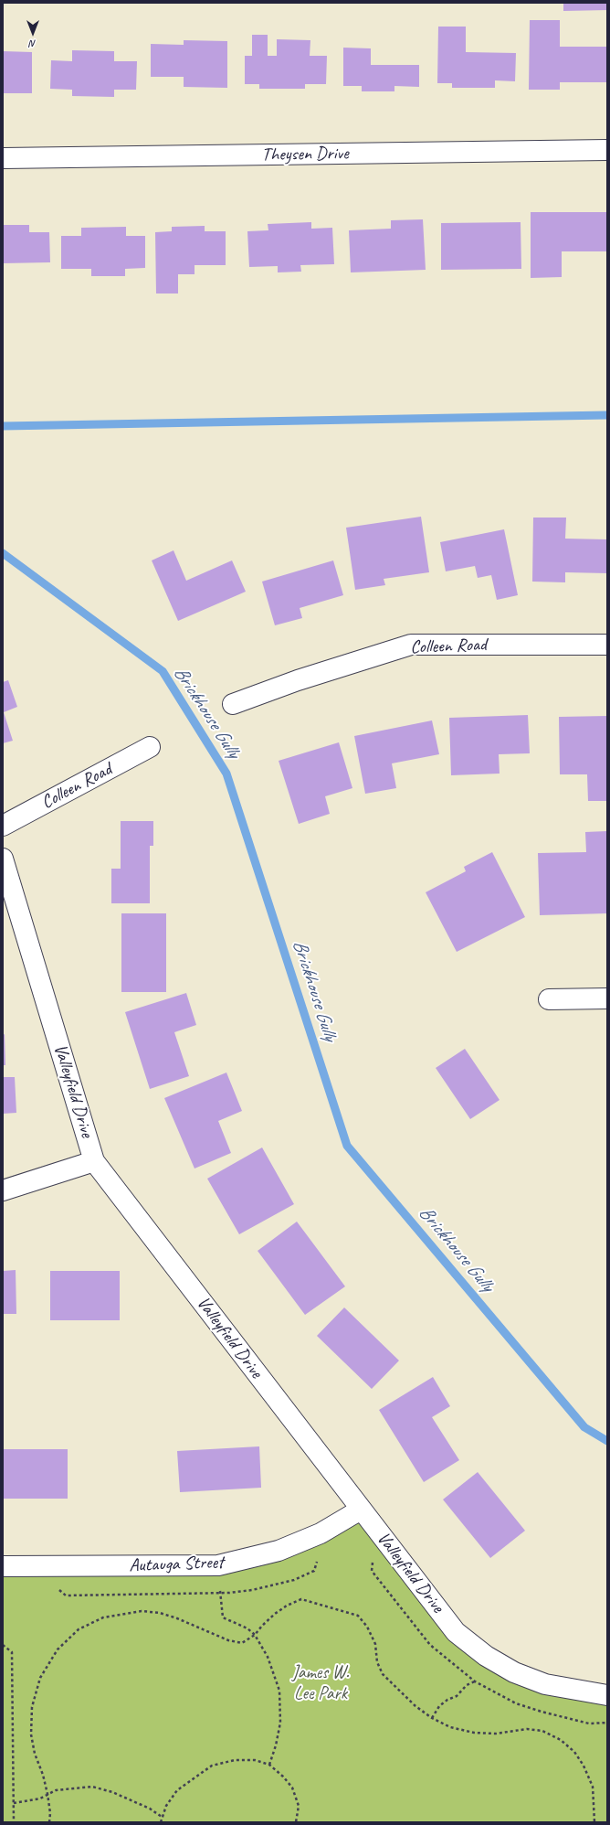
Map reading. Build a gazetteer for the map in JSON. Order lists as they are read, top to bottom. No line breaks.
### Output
{"streets":{"street":["Theysen Drive","Colleen Road","Valleyfield Drive","Autauga Street"]},"crossings":[["Valleyfield Drive","Autauga Street"]],"water":["Brickhouse Gully"],"parks":["James W. Lee Park"],"north":"bottom"}
